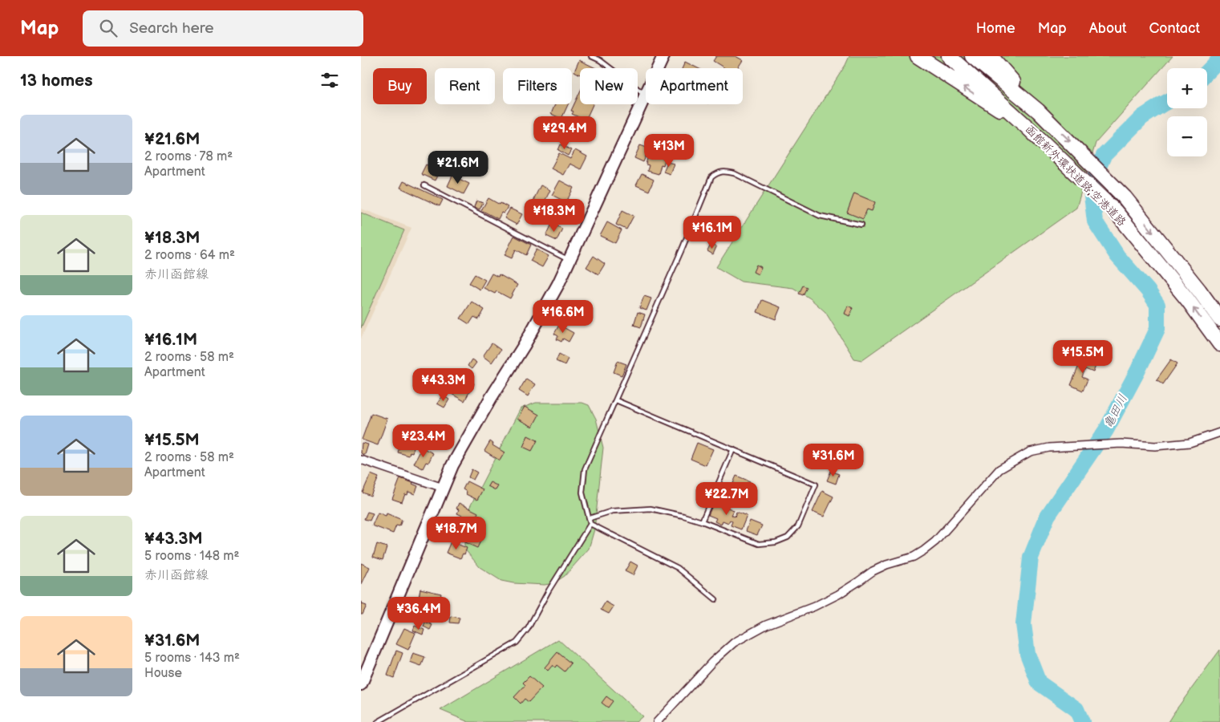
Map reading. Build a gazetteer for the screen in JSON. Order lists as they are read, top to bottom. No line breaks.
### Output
{"streets":{"highway":["函館新外環状道路;空港道路"]},"water":["亀田川"],"page":{"header":"Map","search":"Search here","nav":["Home","Map","About","Contact"],"heading":"13 homes","map_buttons":["+","−"],"chip":["Buy","Rent","Filters","New","Apartment"],"list":[{"name":"¥21.6M","note":"2 rooms · 78 m² · Apartment"},{"name":"¥18.3M","note":"2 rooms · 64 m² · 赤川函館線"},{"name":"¥16.1M","note":"2 rooms · 58 m² · Apartment"},{"name":"¥15.5M","note":"2 rooms · 58 m² · Apartment"},{"name":"¥43.3M","note":"5 rooms · 148 m² · 赤川函館線"},{"name":"¥31.6M","note":"5 rooms · 143 m² · House"}],"price":["¥29.4M","¥13M","¥21.6M","¥18.3M","¥16.1M","¥16.6M","¥15.5M","¥43.3M","¥23.4M","¥31.6M","¥22.7M","¥18.7M","¥36.4M"]}}
